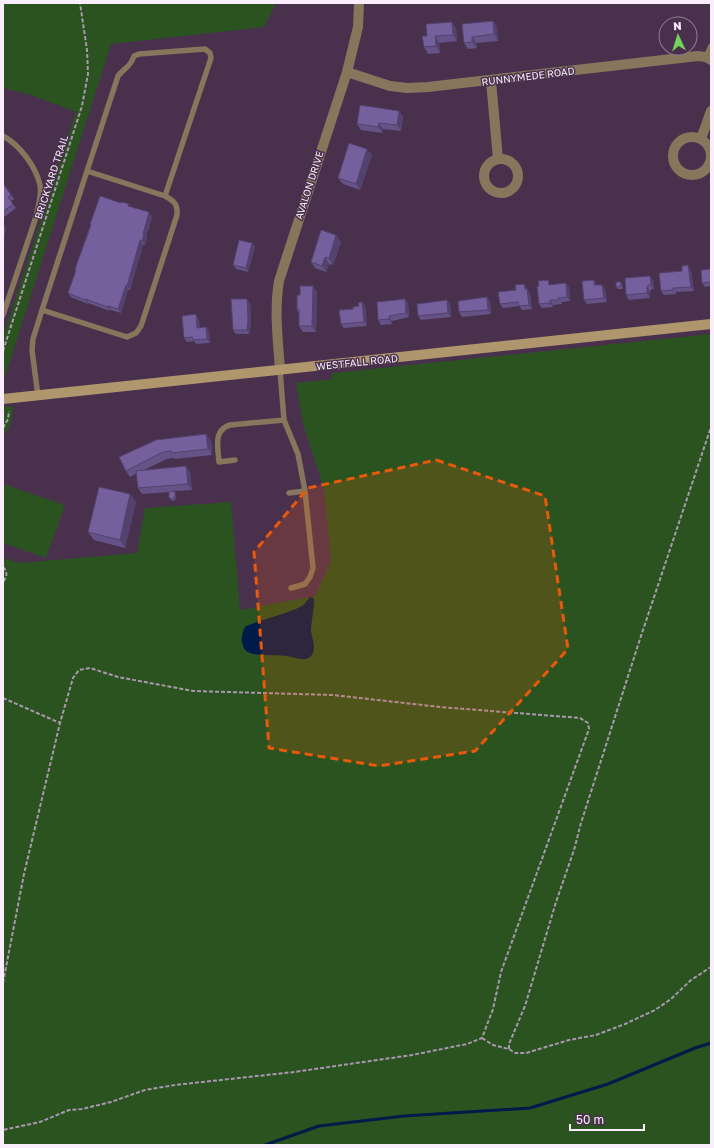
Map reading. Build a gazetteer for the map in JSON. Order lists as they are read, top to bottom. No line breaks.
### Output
{"streets":{"street":["RUNNYMEDE ROAD","AVALON DRIVE","WESTFALL ROAD"],"path":["BRICKYARD TRAIL"]},"crossings":[["RUNNYMEDE ROAD","AVALON DRIVE"],["AVALON DRIVE","WESTFALL ROAD"]],"scale_bar":"50 m","north":"top"}
